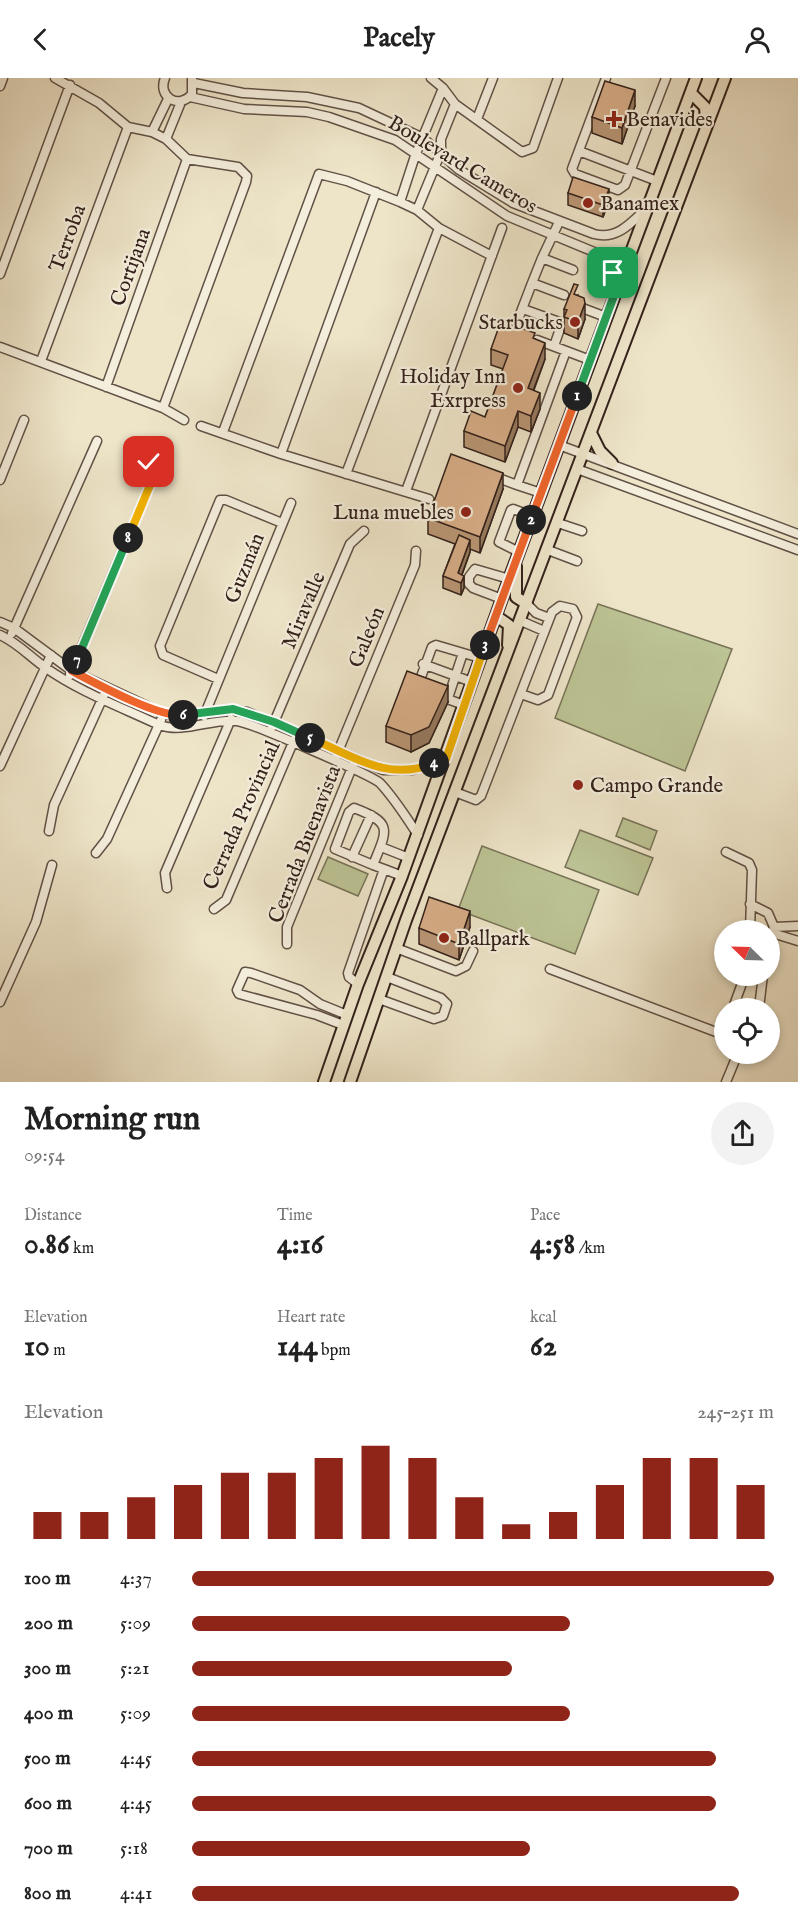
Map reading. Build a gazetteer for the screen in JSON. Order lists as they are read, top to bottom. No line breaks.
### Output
{"streets":{"street":["Boulevard Cameros","Terroba","Cortijana","Guzmán","Miravalle","Galeón","Cerrada Provincial","Cerrada Buenavista"]},"places":{"health":["Benavides"],"other":["Banamex","Starbucks","Holiday Inn Exrpress","Luna muebles","Campo Grande","Ballpark"]},"north":"top left","page":{"header":"Pacely","pins":["1","2","8","3","7","6","5","4"],"heading":["Morning run","09:54"],"stats":[["Distance","0.86 km"],["Time","4:16"],["Pace","4:58 /km"],["Elevation","10 m"],["Heart rate","144 bpm"],["kcal","62"]],"chart":["Elevation","245–251 m"],"list":[{"name":"100 m","note":"4:37"},{"name":"200 m","note":"5:09"},{"name":"300 m","note":"5:21"},{"name":"400 m","note":"5:09"},{"name":"500 m","note":"4:45"},{"name":"600 m","note":"4:45"},{"name":"700 m","note":"5:18"},{"name":"800 m","note":"4:41"}]}}
